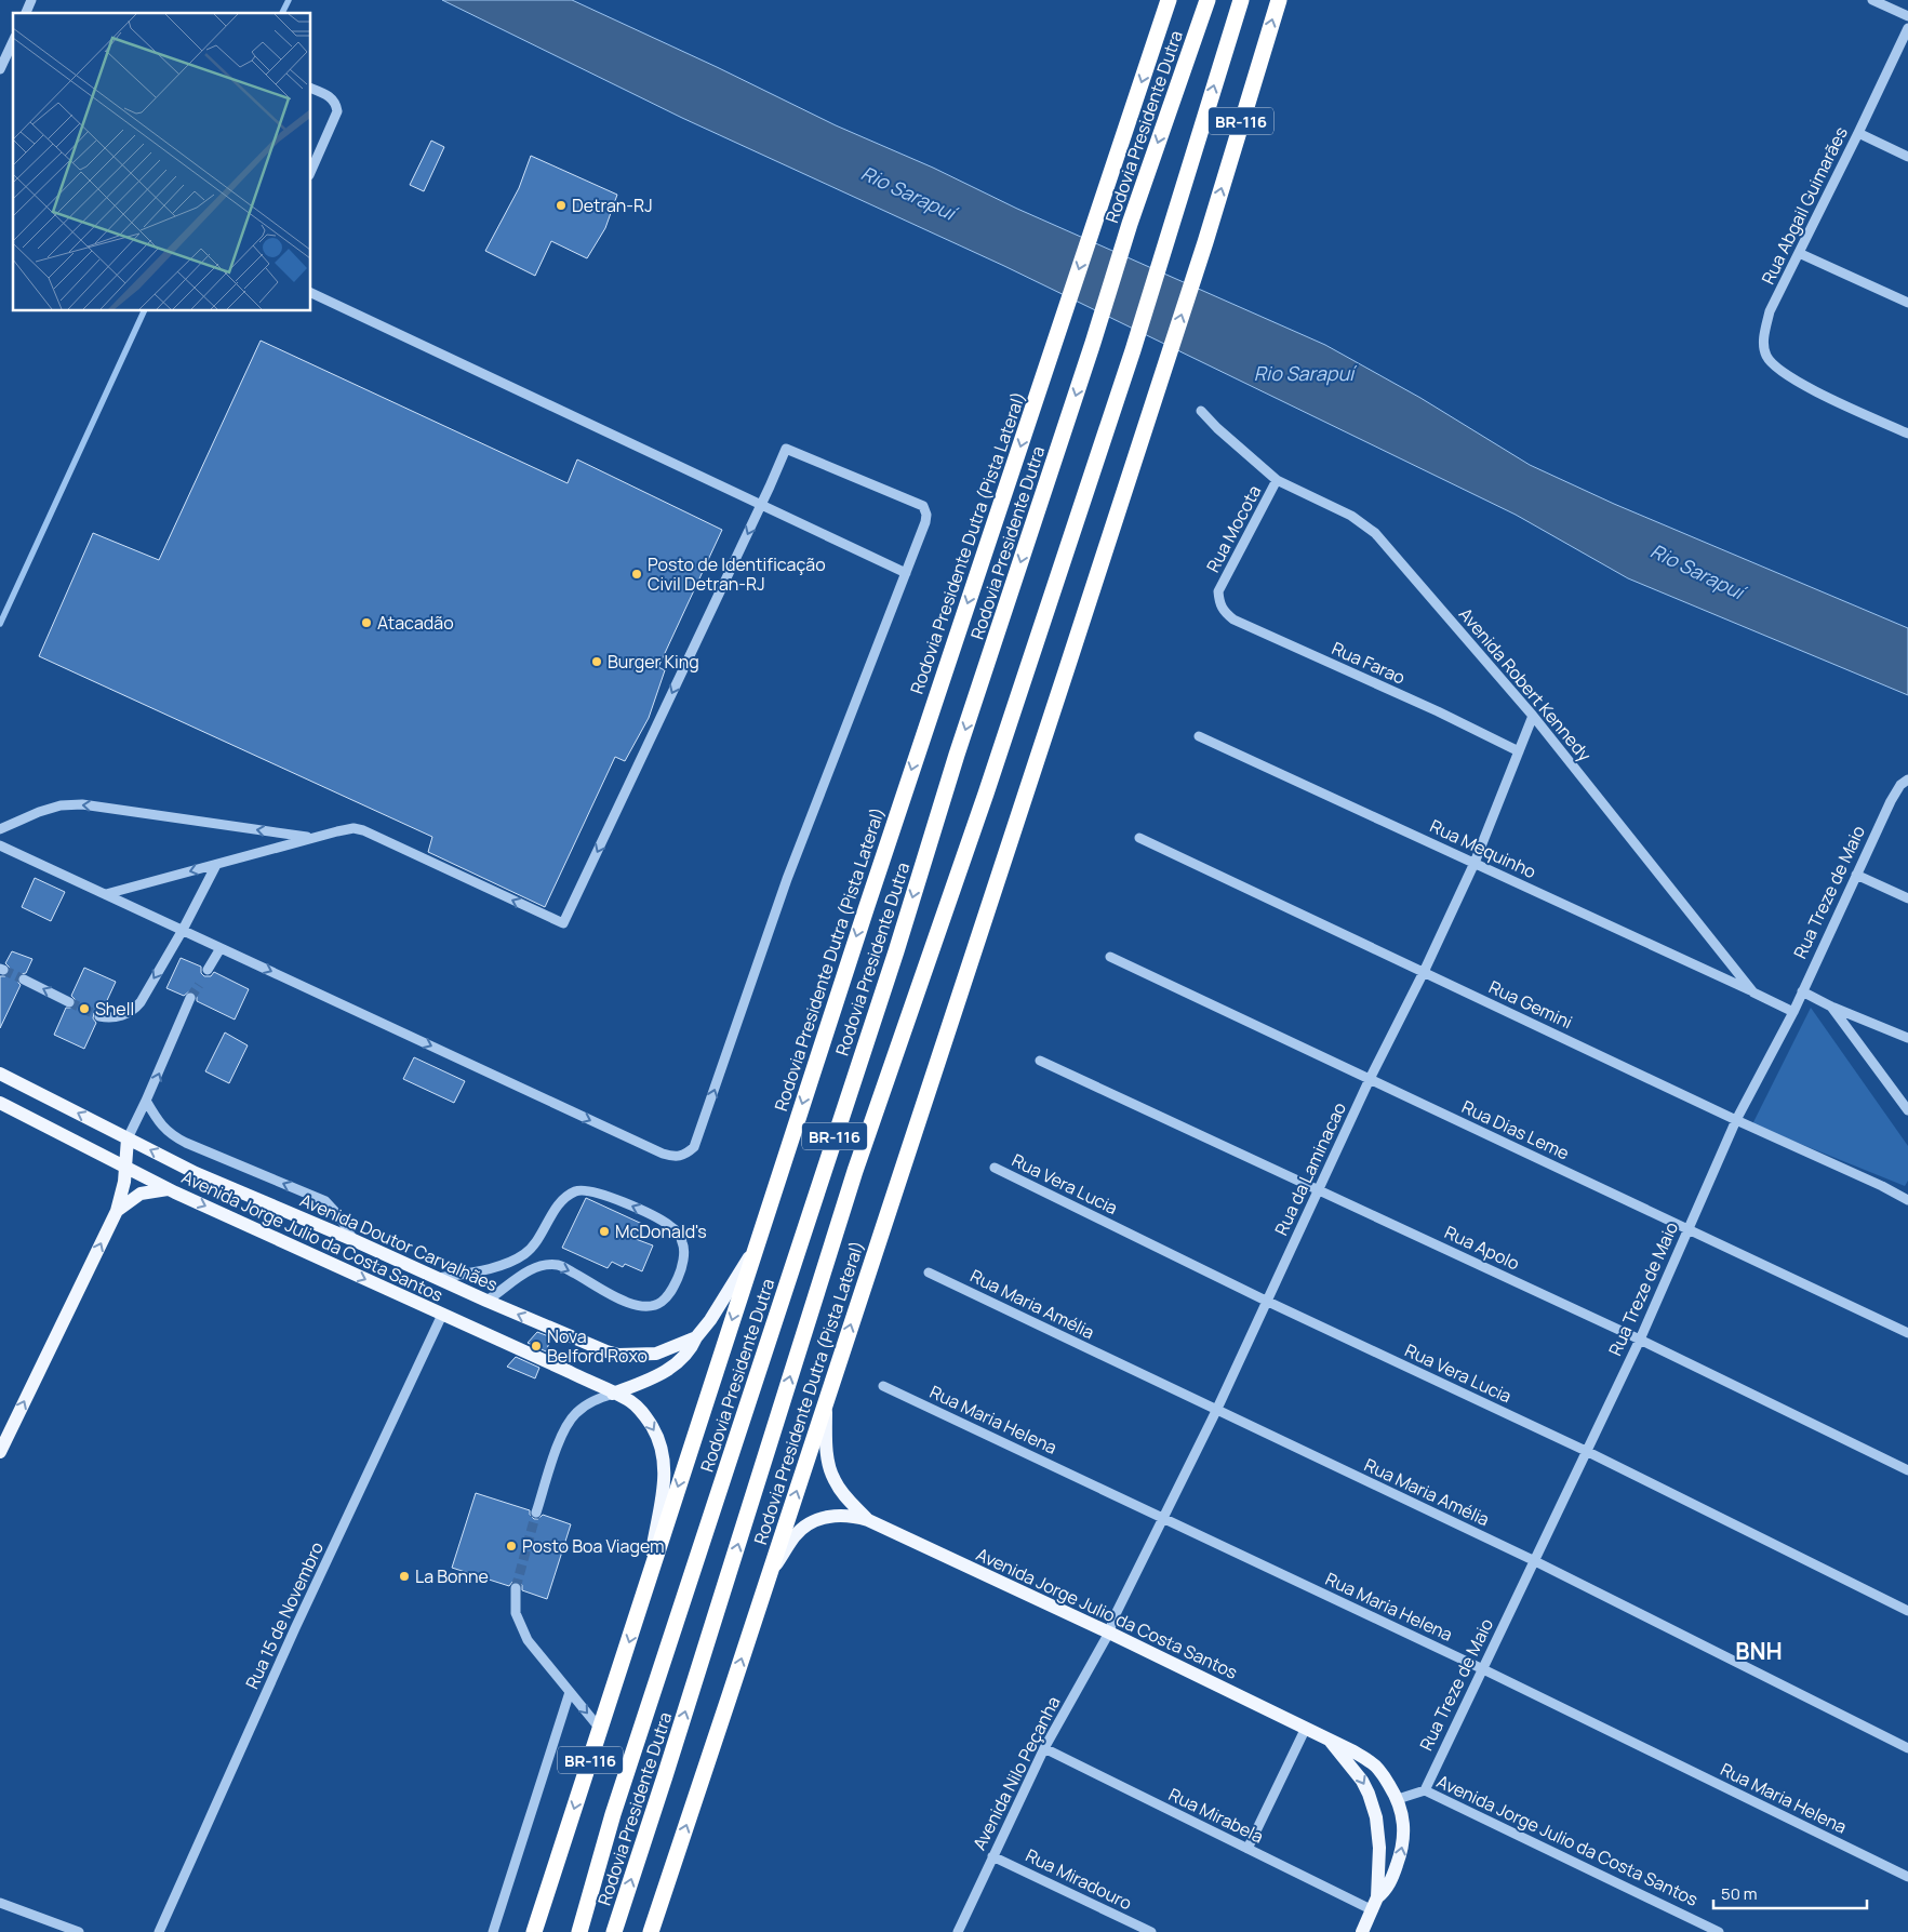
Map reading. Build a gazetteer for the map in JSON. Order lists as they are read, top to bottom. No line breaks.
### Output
{"streets":{"highway":["BR-116","Rodovia Presidente Dutra","Rodovia Presidente Dutra (Pista Lateral)"],"main road":["Avenida Jorge Julio da Costa Santos","Avenida Doutor Carvalhães"],"street":["Rua Abgail Guimarães","Rua Mocota","Rua Farao","Avenida Robert Kennedy","Rua Mequinho","Rua Treze de Maio","Rua Gemini","Rua Dias Leme","Rua da Laminacao","Rua Vera Lucia","Rua Apolo","Rua Maria Amélia","Rua Maria Helena","Rua 15 de Novembro","Avenida Nilo Peçanha","Rua Mirabela","Rua Miradouro"]},"crossings":[["Rua Mocota","Rua Farao"],["Rua Mocota","Avenida Robert Kennedy"],["Rodovia Presidente Dutra (Pista Lateral)","Avenida Doutor Carvalhães"],["Rua Farao","Rua da Laminacao"],["Avenida Robert Kennedy","Rua Mequinho"],["Avenida Robert Kennedy","Rua Treze de Maio"],["Avenida Robert Kennedy","Rua da Laminacao"],["Rua Mequinho","Rua da Laminacao"],["Rua Treze de Maio","Rua Gemini"],["Rua Treze de Maio","Rua Dias Leme"],["Rua Treze de Maio","Rua Vera Lucia"],["Rua Treze de Maio","Avenida Jorge Julio da Costa Santos"],["Rua Treze de Maio","Rua Apolo"],["Rua Treze de Maio","Rua Maria Amélia"],["Rua Treze de Maio","Rua Maria Helena"],["Rua Gemini","Rua da Laminacao"],["Rua Dias Leme","Rua da Laminacao"],["Rua da Laminacao","Rua Vera Lucia"],["Rua da Laminacao","Avenida Jorge Julio da Costa Santos"],["Rua da Laminacao","Rua Apolo"],["Rua da Laminacao","Rua Maria Amélia"],["Rua da Laminacao","Rua Maria Helena"],["Rua da Laminacao","Avenida Nilo Peçanha"],["Avenida Jorge Julio da Costa Santos","Rua 15 de Novembro"],["Avenida Jorge Julio da Costa Santos","Avenida Nilo Peçanha"],["Avenida Nilo Peçanha","Rua Mirabela"],["Avenida Nilo Peçanha","Rua Miradouro"]],"one_way":["Avenida Doutor Carvalhães"],"districts":["BNH"],"water":["Rio Sarapuí"],"places":["Detran-RJ","Posto de Identificação Civil Detran-RJ","Atacadão","Burger King","Shell","McDonald's","Nova Belford Roxo","Posto Boa Viagem","La Bonne"],"scale_bar":"50 m"}
